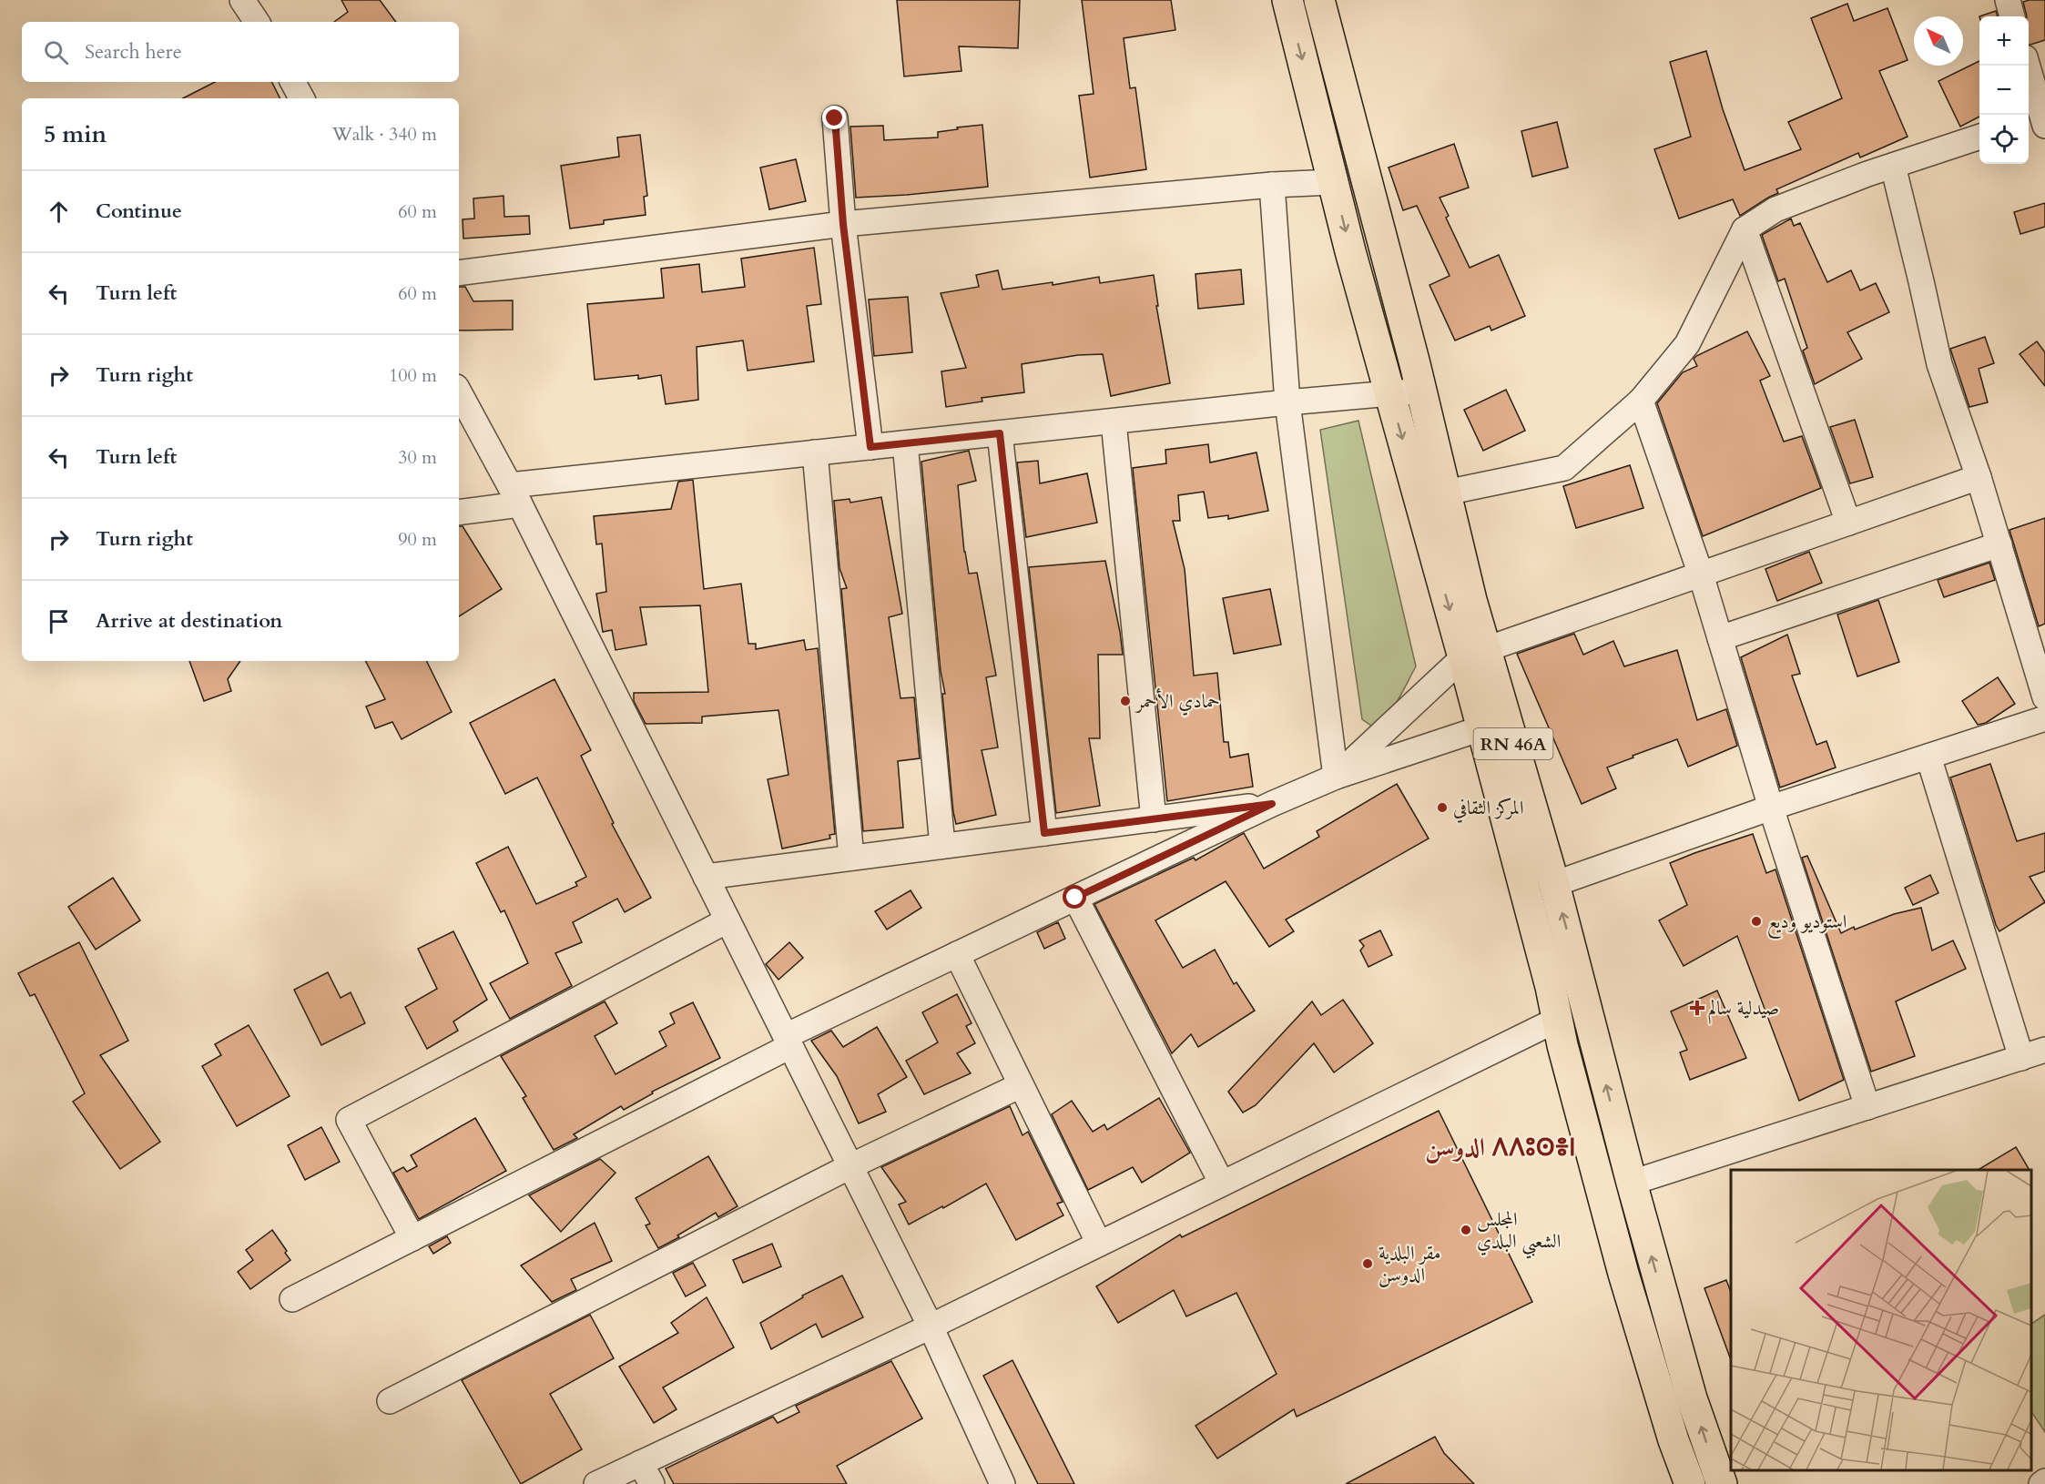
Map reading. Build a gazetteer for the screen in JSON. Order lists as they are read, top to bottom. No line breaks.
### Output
{"streets":{"main road":["RN 46A"]},"districts":["الدوسن ⴷⴷⵓⵙⴻⵏ"],"places":{"other":["حمادي الأحمر","المركز الثقافي","استوديو وديع","المجلس الشعبي البلدي","مقر البلدية الدوسن"],"health":["صيدلية سالم"]},"north":"top left","page":{"map_buttons":["+","−"],"search":"Search here","heading":["5 min","Walk · 340 m"],"list":[["Continue","60 m"],["Turn left","60 m"],["Turn right","100 m"],["Turn left","30 m"],["Turn right","90 m"],"Arrive at destination"]}}
